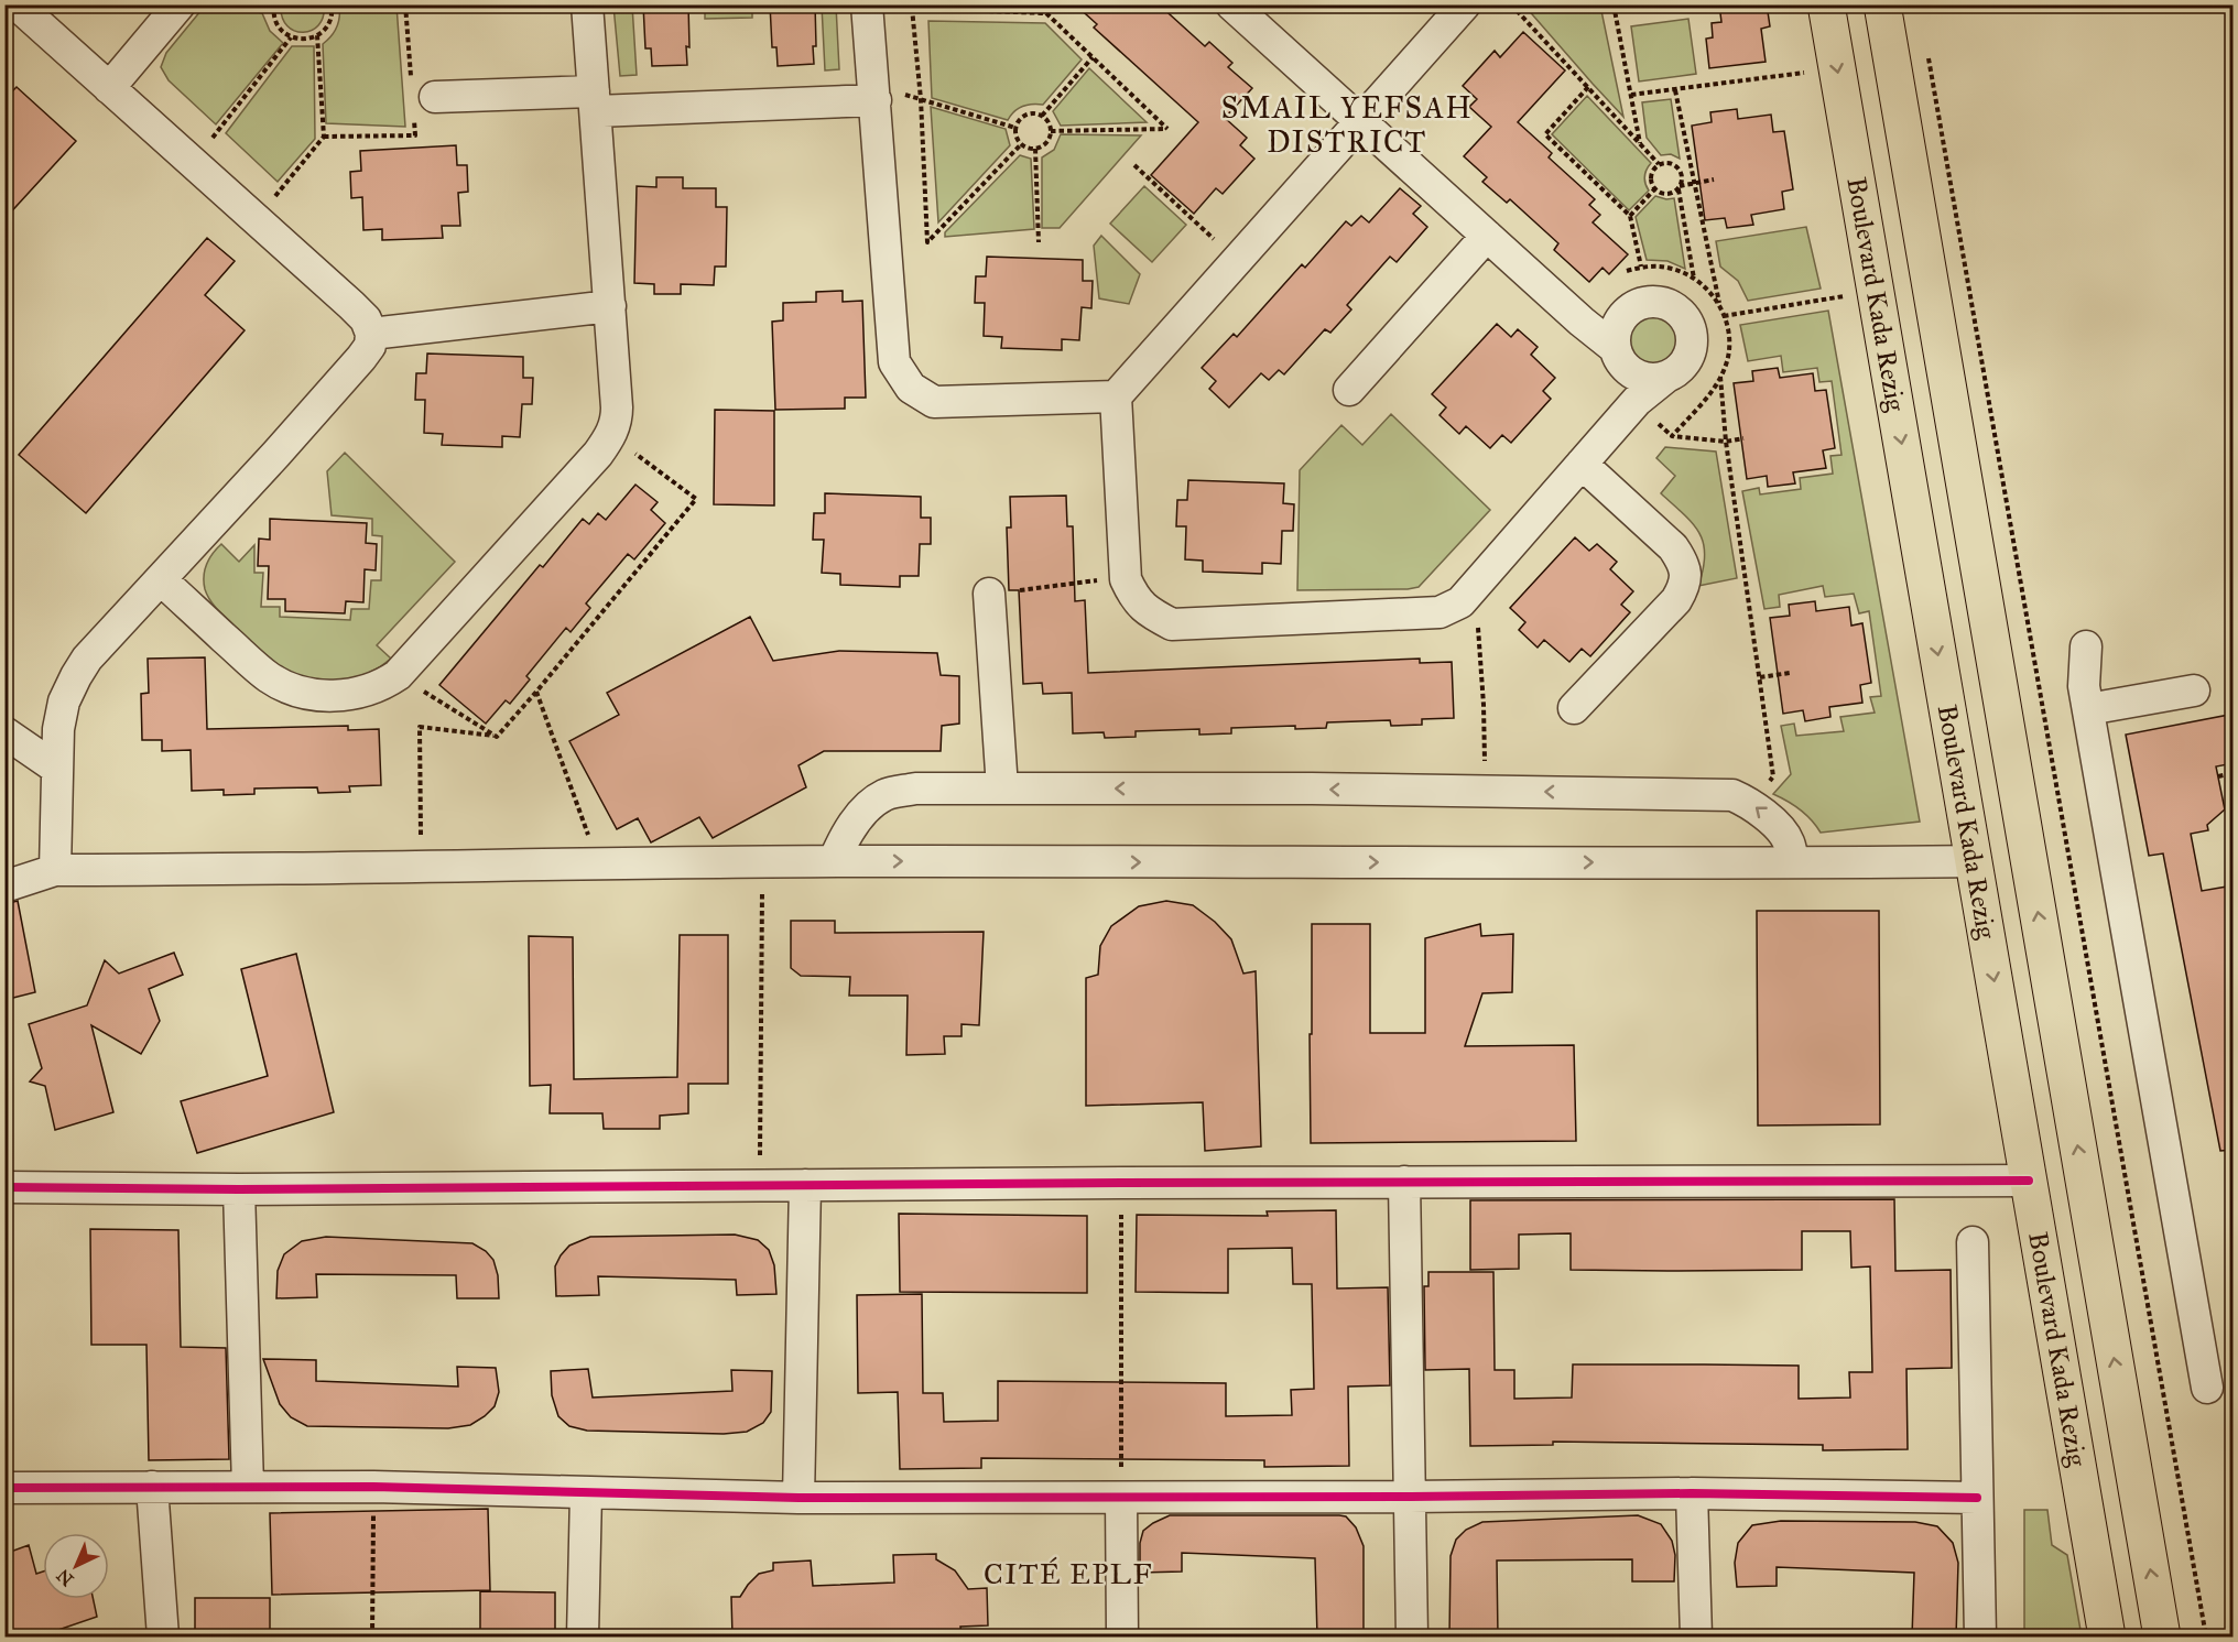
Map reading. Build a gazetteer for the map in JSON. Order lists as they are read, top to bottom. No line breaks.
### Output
{"streets":{"main road":["Boulevard Kada Rezig"]},"districts":["SMAIL YEFSAH DISTRICT","CITÉ EPLF"],"north":"bottom left"}
